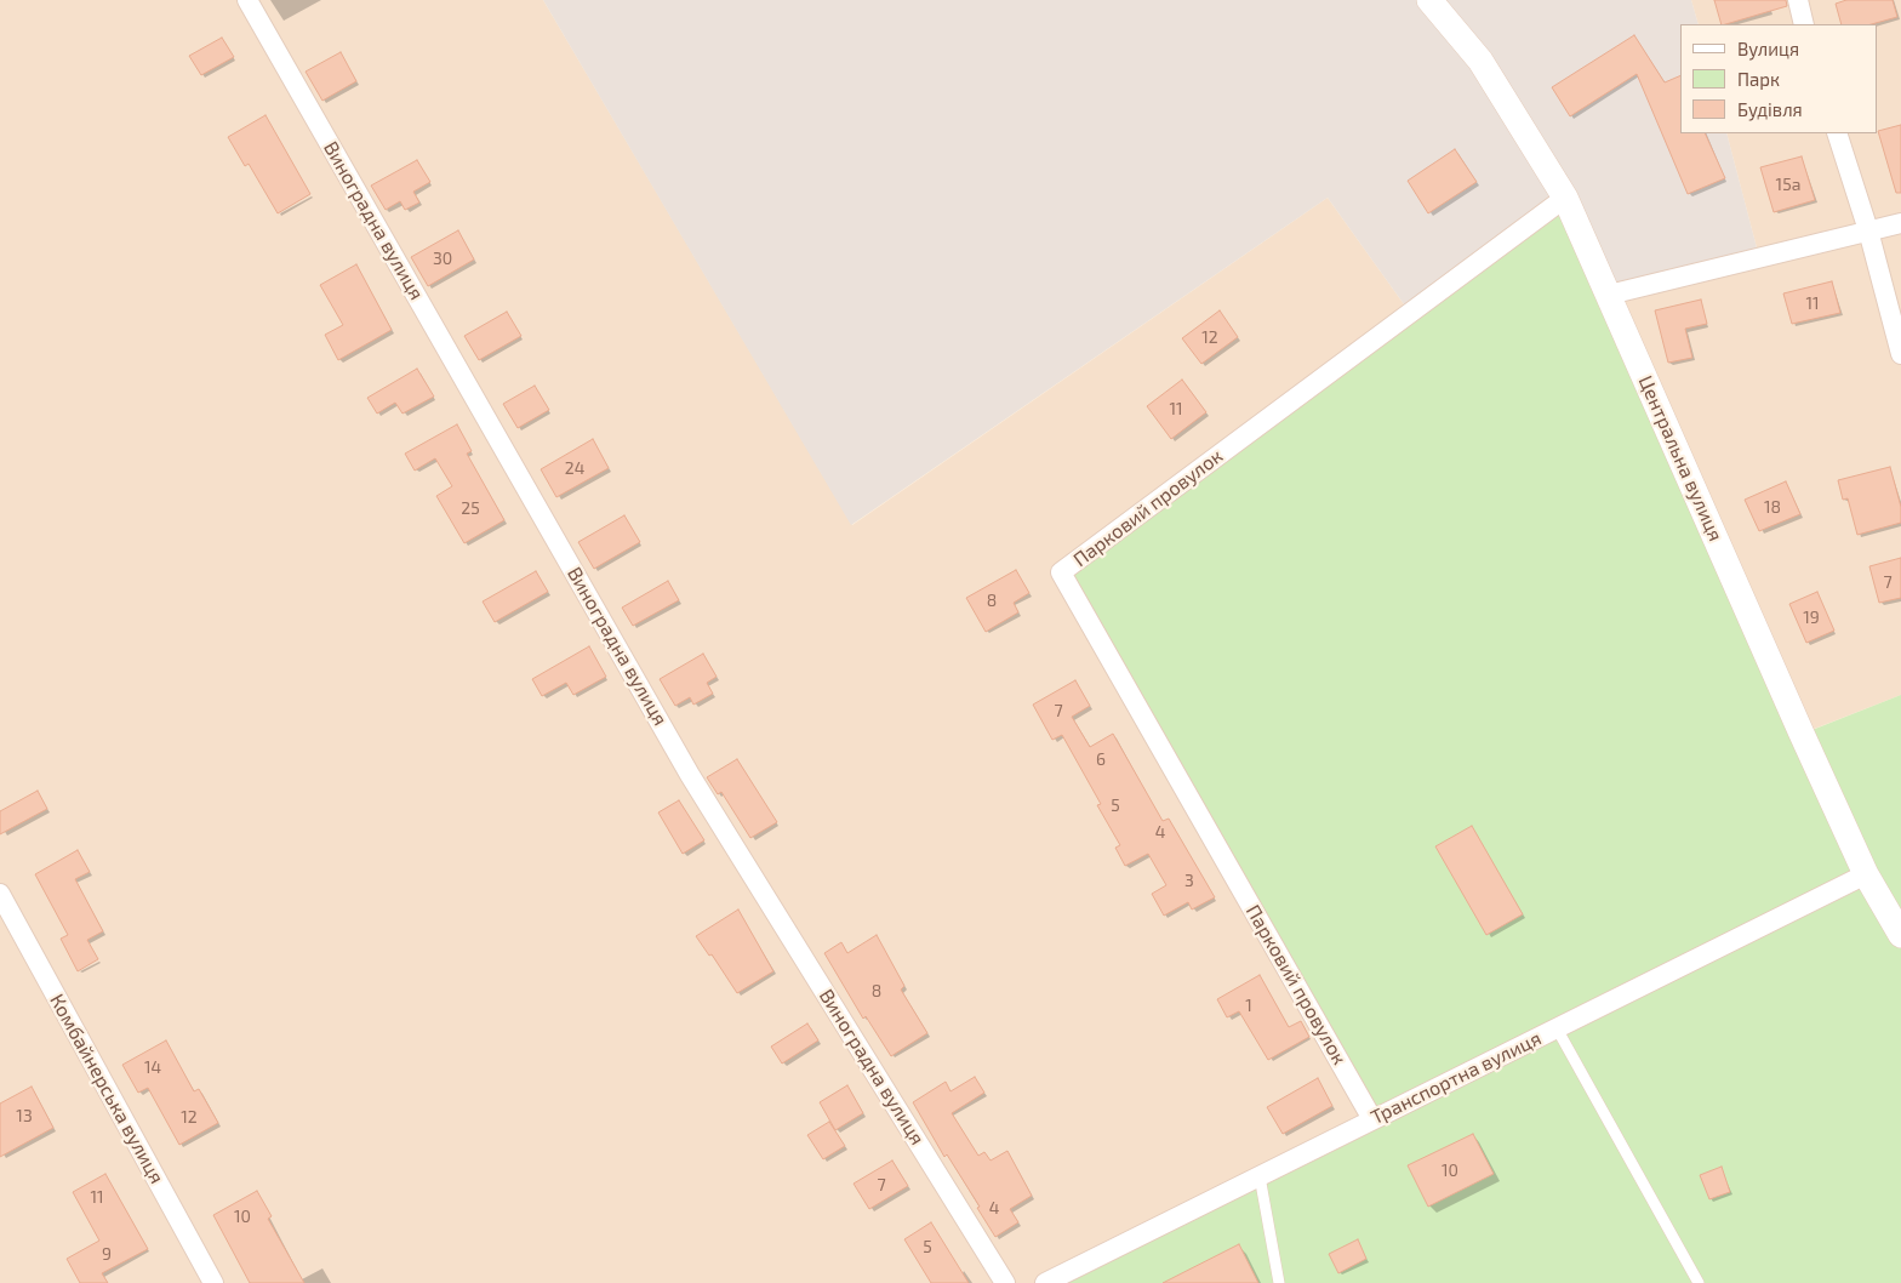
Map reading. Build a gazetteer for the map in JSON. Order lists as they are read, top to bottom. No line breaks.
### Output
{"streets":{"street":["Виноградна вулиця","Центральна вулиця","Парковий провулок","Транспортна вулиця","Комбайнерська вулиця"]},"crossings":[["Центральна вулиця","Парковий провулок"],["Центральна вулиця","Транспортна вулиця"],["Парковий провулок","Транспортна вулиця"]],"house_numbers":["15а","30","11","12","11","24","18","25","7","8","19","7","6","5","4","3","8","1","14","13","12","10","7","11","4","10","5","9"],"legend":["Вулиця","Парк","Будівля"]}
